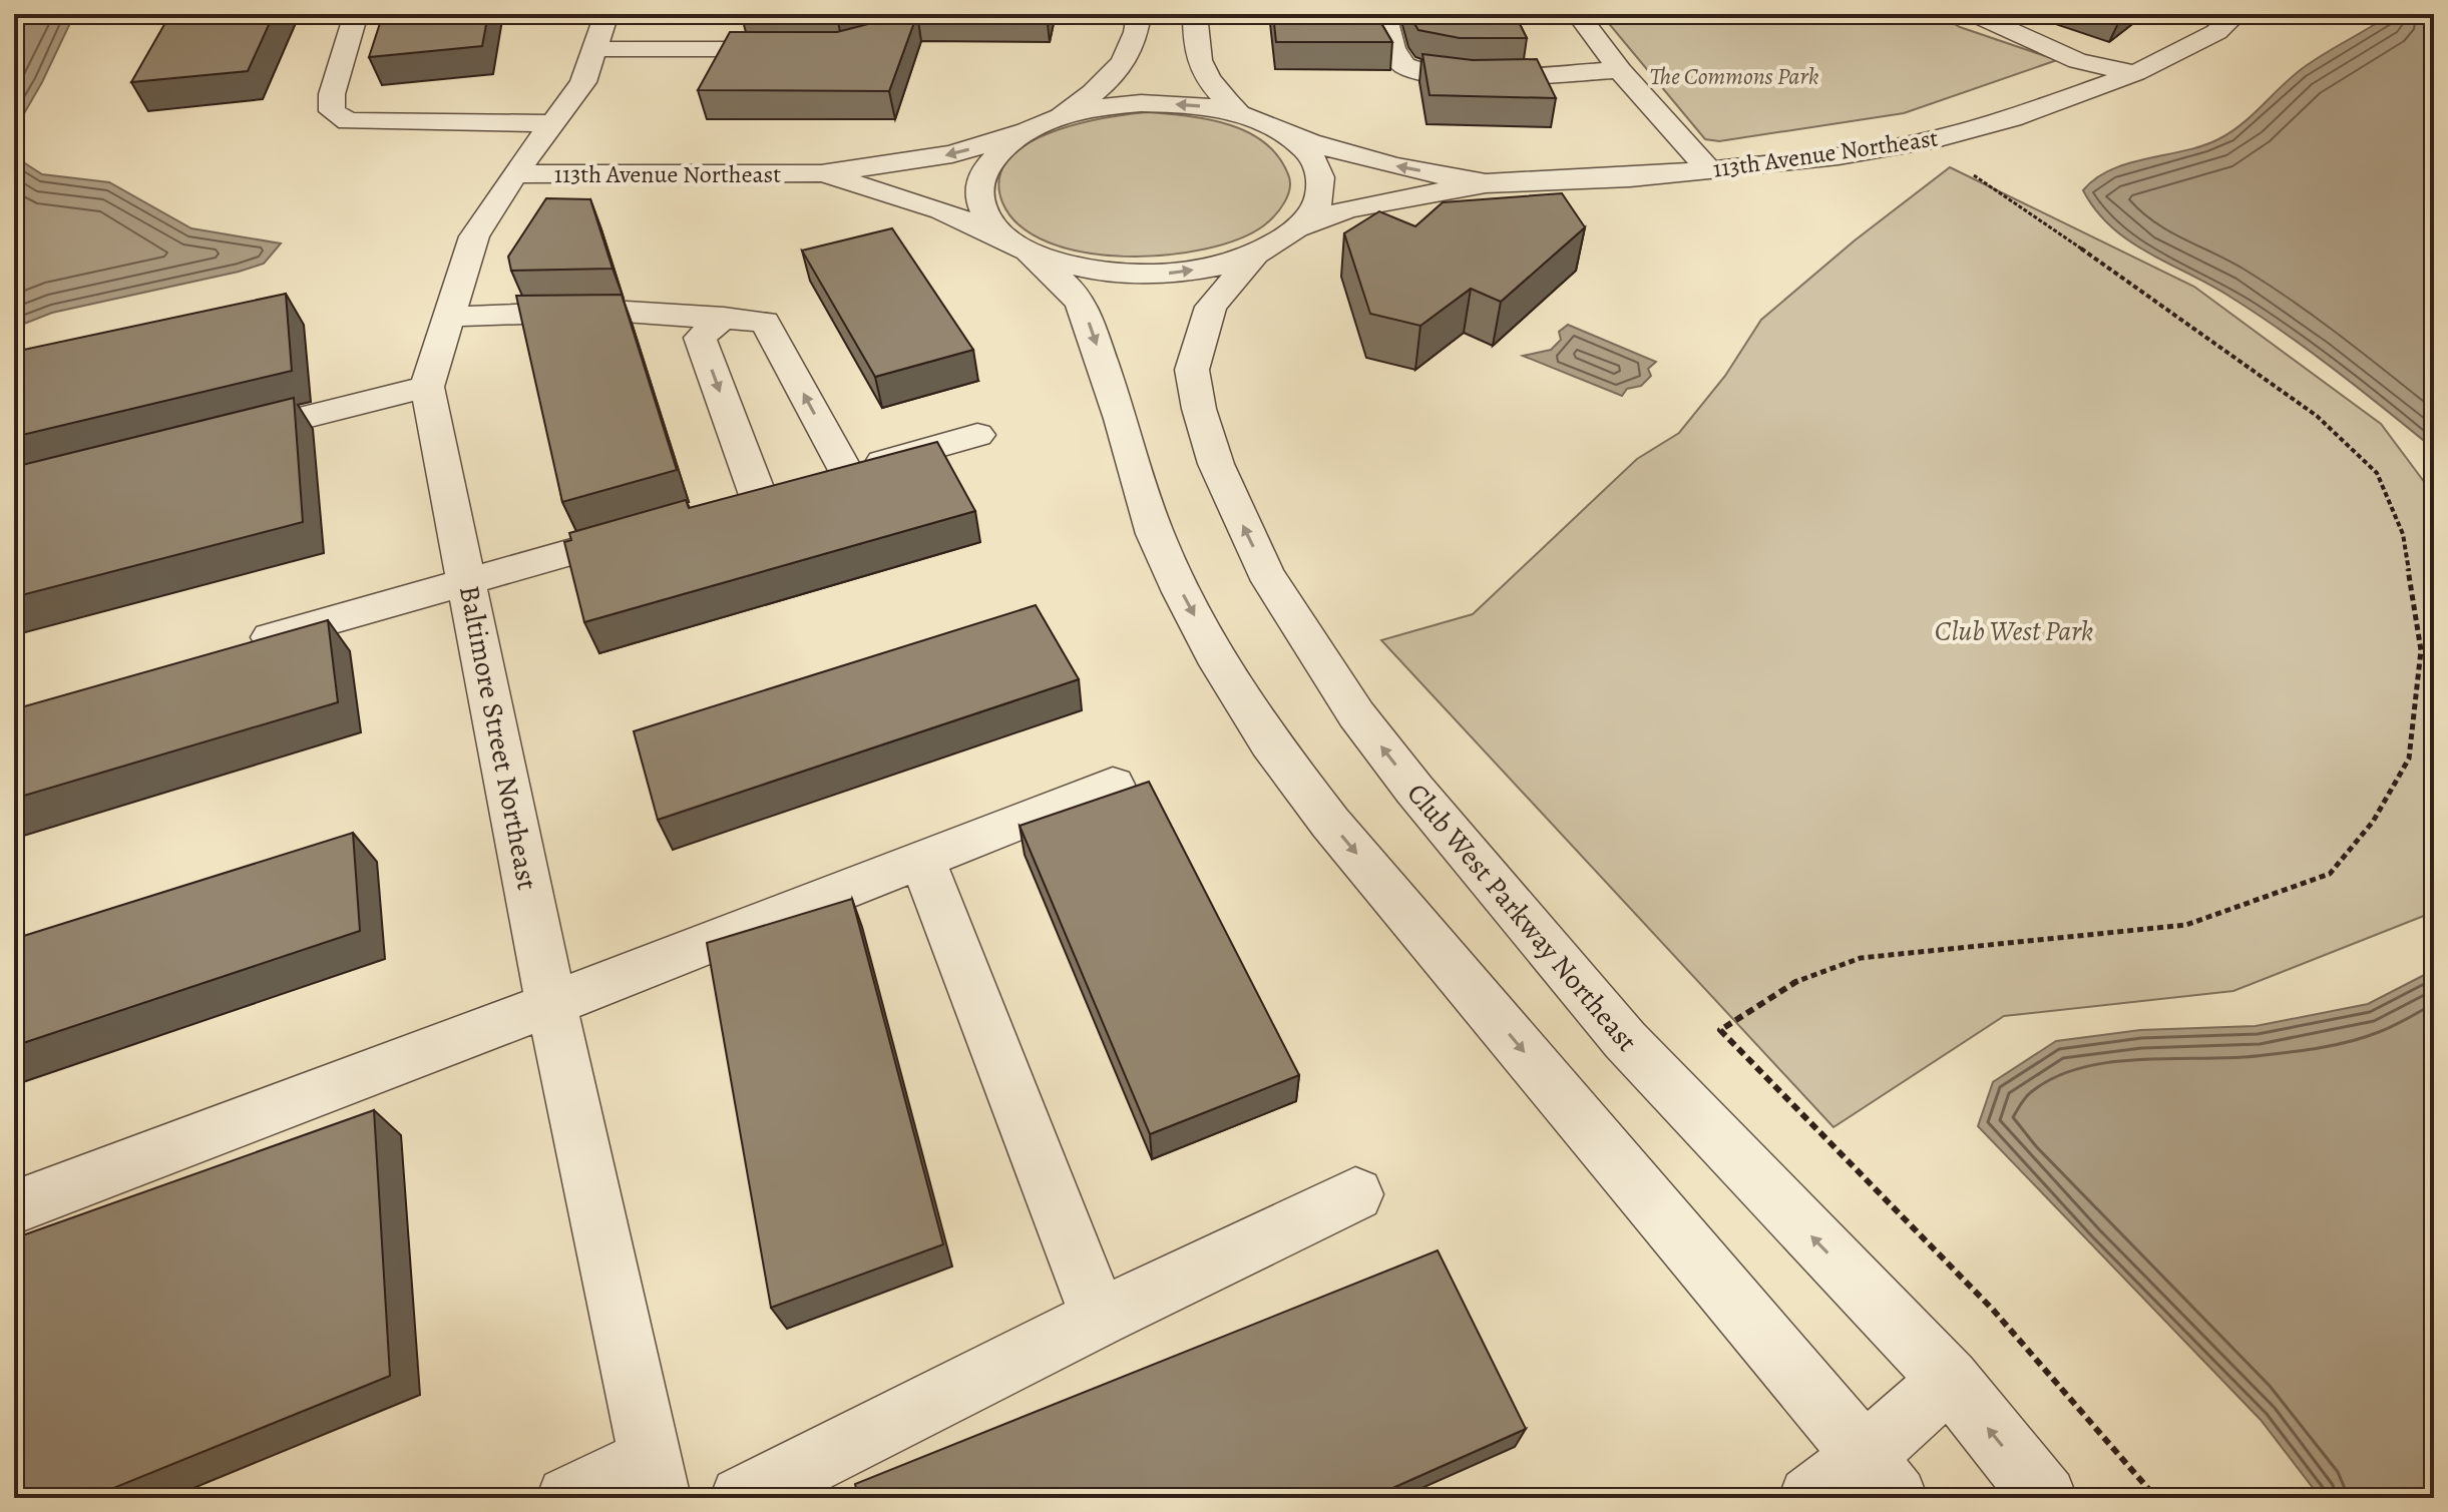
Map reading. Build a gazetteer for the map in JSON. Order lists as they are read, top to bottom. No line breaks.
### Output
{"streets":{"street":["113th Avenue Northeast","Baltimore Street Northeast","Club West Parkway Northeast"]},"crossings":[["113th Avenue Northeast","Baltimore Street Northeast"],["113th Avenue Northeast","Club West Parkway Northeast"]],"parks":["The Commons Park","Club West Park"]}
